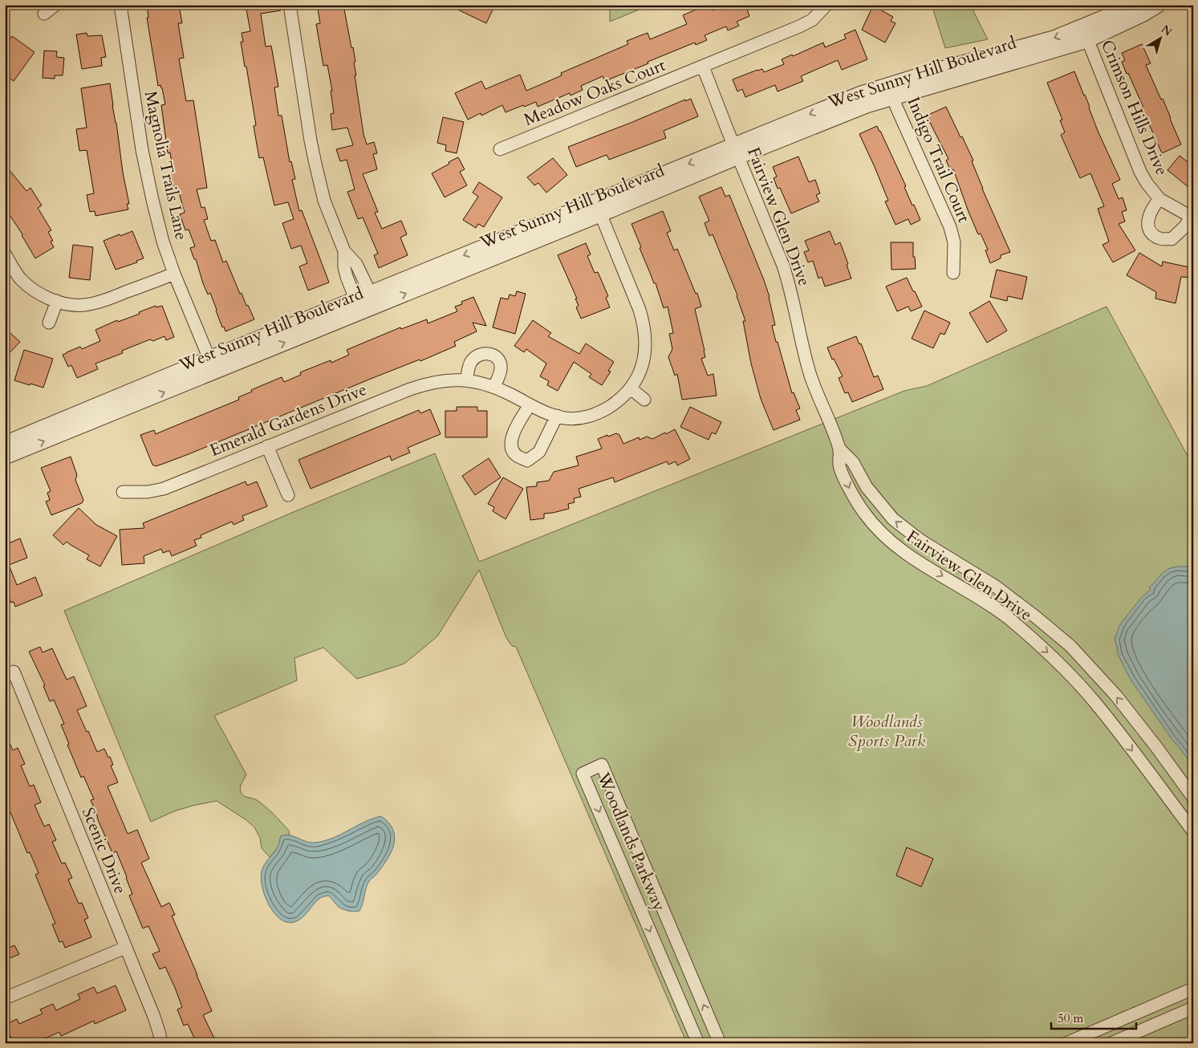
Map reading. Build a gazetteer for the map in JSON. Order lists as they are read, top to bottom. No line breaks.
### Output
{"streets":{"street":["West Sunny Hill Boulevard","Meadow Oaks Court","Crimson Hills Drive","Indigo Trail Court","Magnolia Trails Lane","Fairview Glen Drive","Emerald Gardens Drive","Woodlands Parkway","Scenic Drive"]},"crossings":[["West Sunny Hill Boulevard","Crimson Hills Drive"],["West Sunny Hill Boulevard","Indigo Trail Court"],["West Sunny Hill Boulevard","Magnolia Trails Lane"],["West Sunny Hill Boulevard","Fairview Glen Drive"],["West Sunny Hill Boulevard","Emerald Gardens Drive"],["Meadow Oaks Court","Fairview Glen Drive"]],"parks":["Woodlands Sports Park"],"scale_bar":"50 m","north":"top right"}
